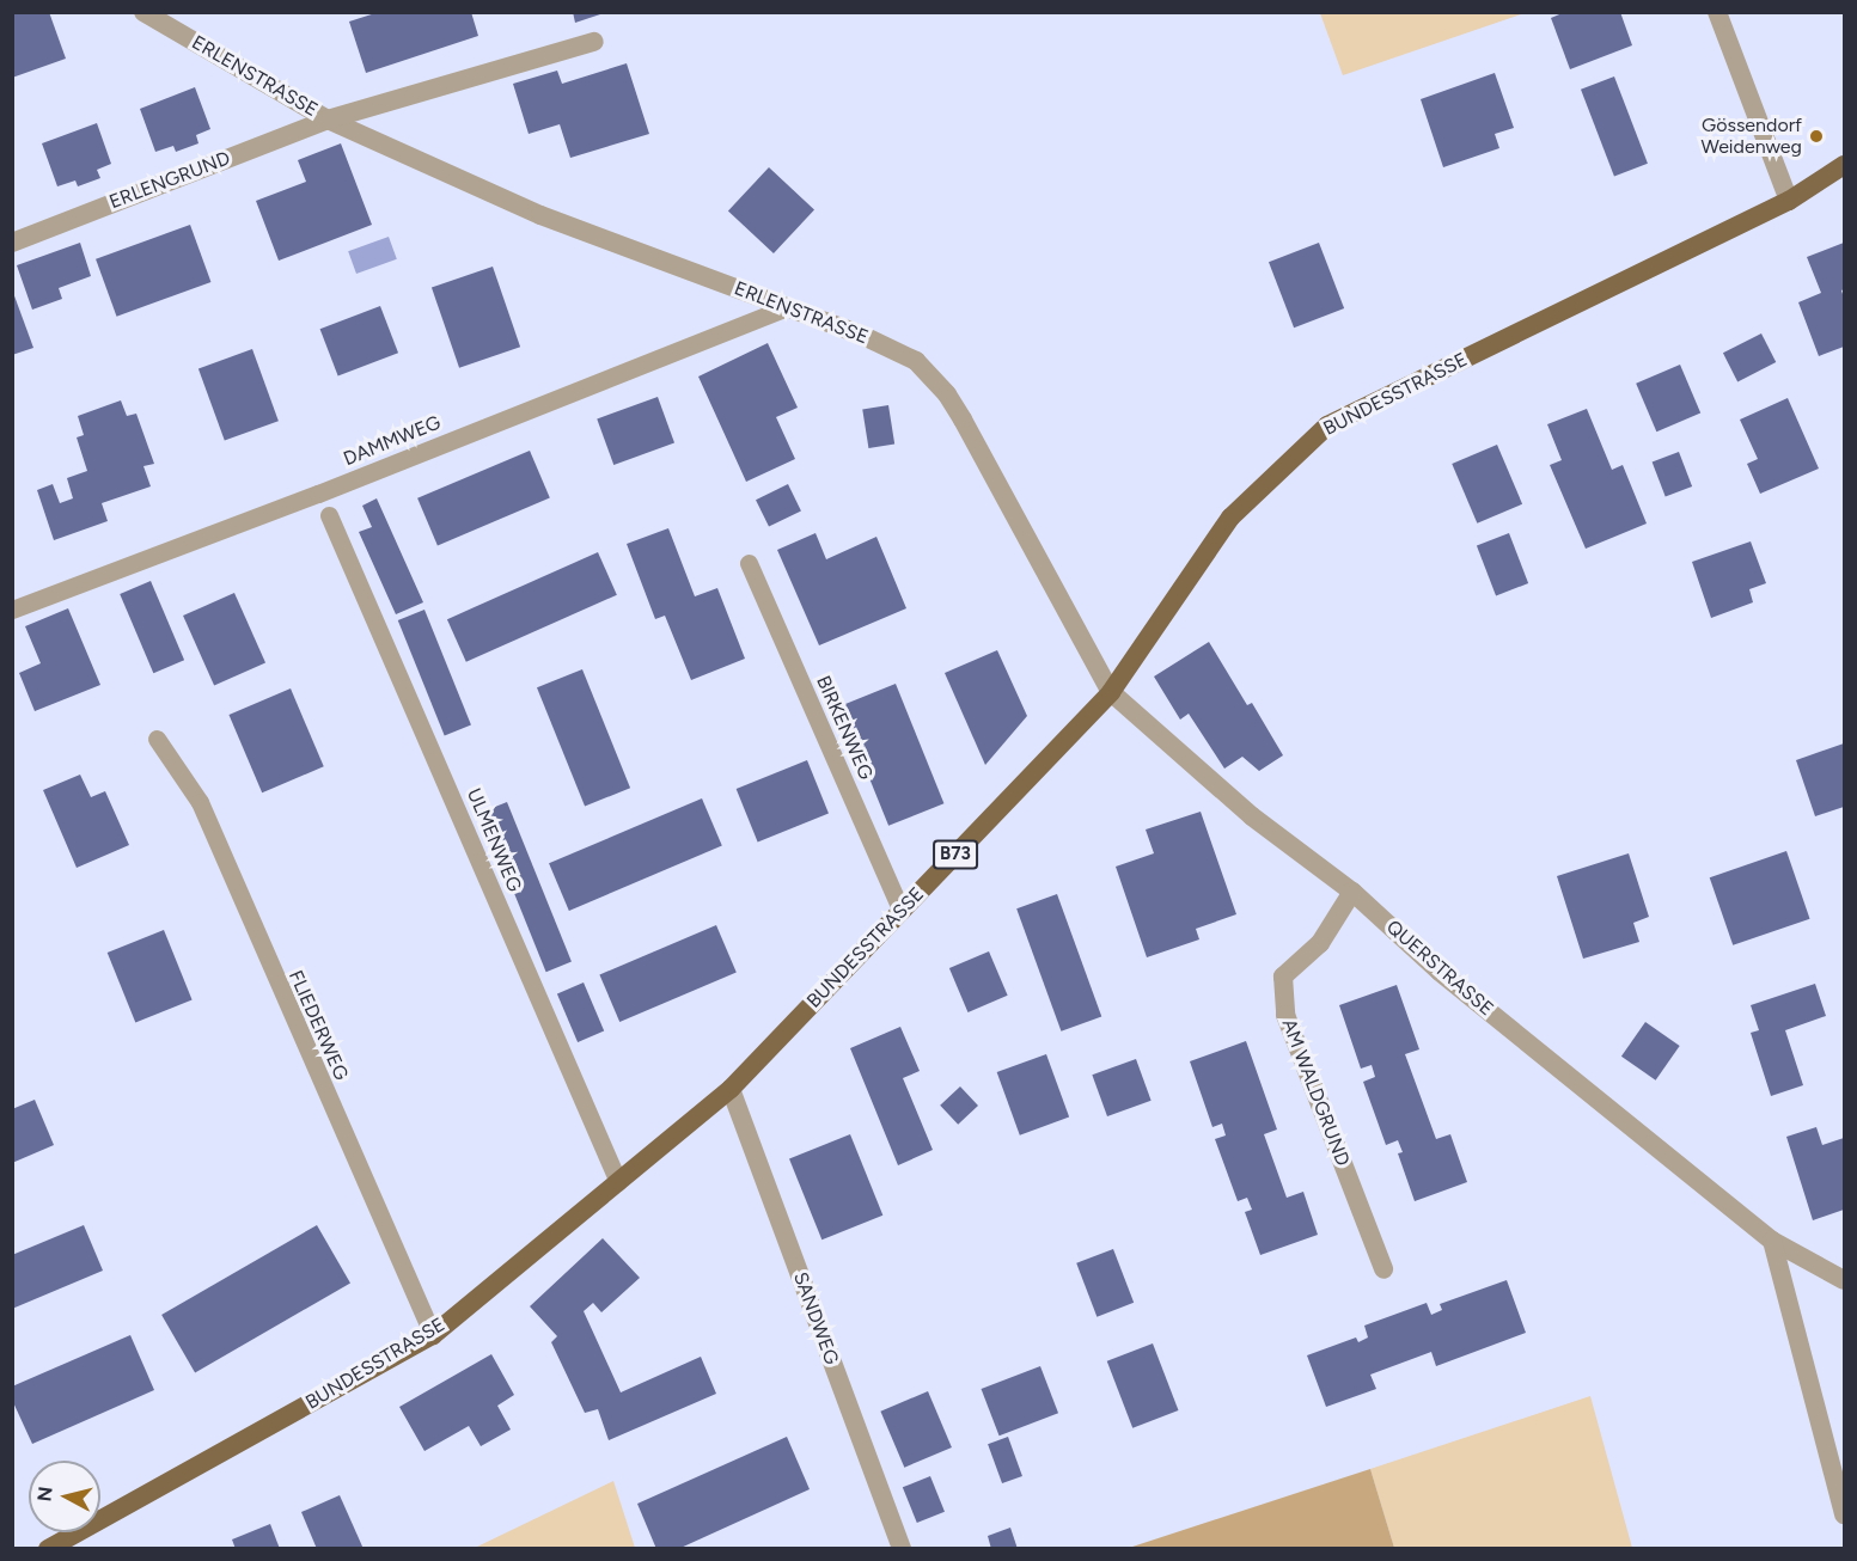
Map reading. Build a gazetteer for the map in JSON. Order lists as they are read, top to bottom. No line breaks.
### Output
{"streets":{"main road":["BUNDESSTRASSE","B73"],"street":["ERLENSTRASSE","ERLENGRUND","QUERSTRASSE","AM WALDGRUND","SANDWEG"],"lane":["DAMMWEG","BIRKENWEG","ULMENWEG","FLIEDERWEG"]},"crossings":[["ERLENSTRASSE","ERLENGRUND"],["ERLENSTRASSE","BUNDESSTRASSE"],["ERLENSTRASSE","DAMMWEG"],["ERLENSTRASSE","QUERSTRASSE"],["BUNDESSTRASSE","BIRKENWEG"],["BUNDESSTRASSE","ULMENWEG"],["BUNDESSTRASSE","QUERSTRASSE"],["BUNDESSTRASSE","FLIEDERWEG"],["BUNDESSTRASSE","SANDWEG"],["QUERSTRASSE","AM WALDGRUND"]],"places":["Gössendorf Weidenweg"],"north":"left"}
